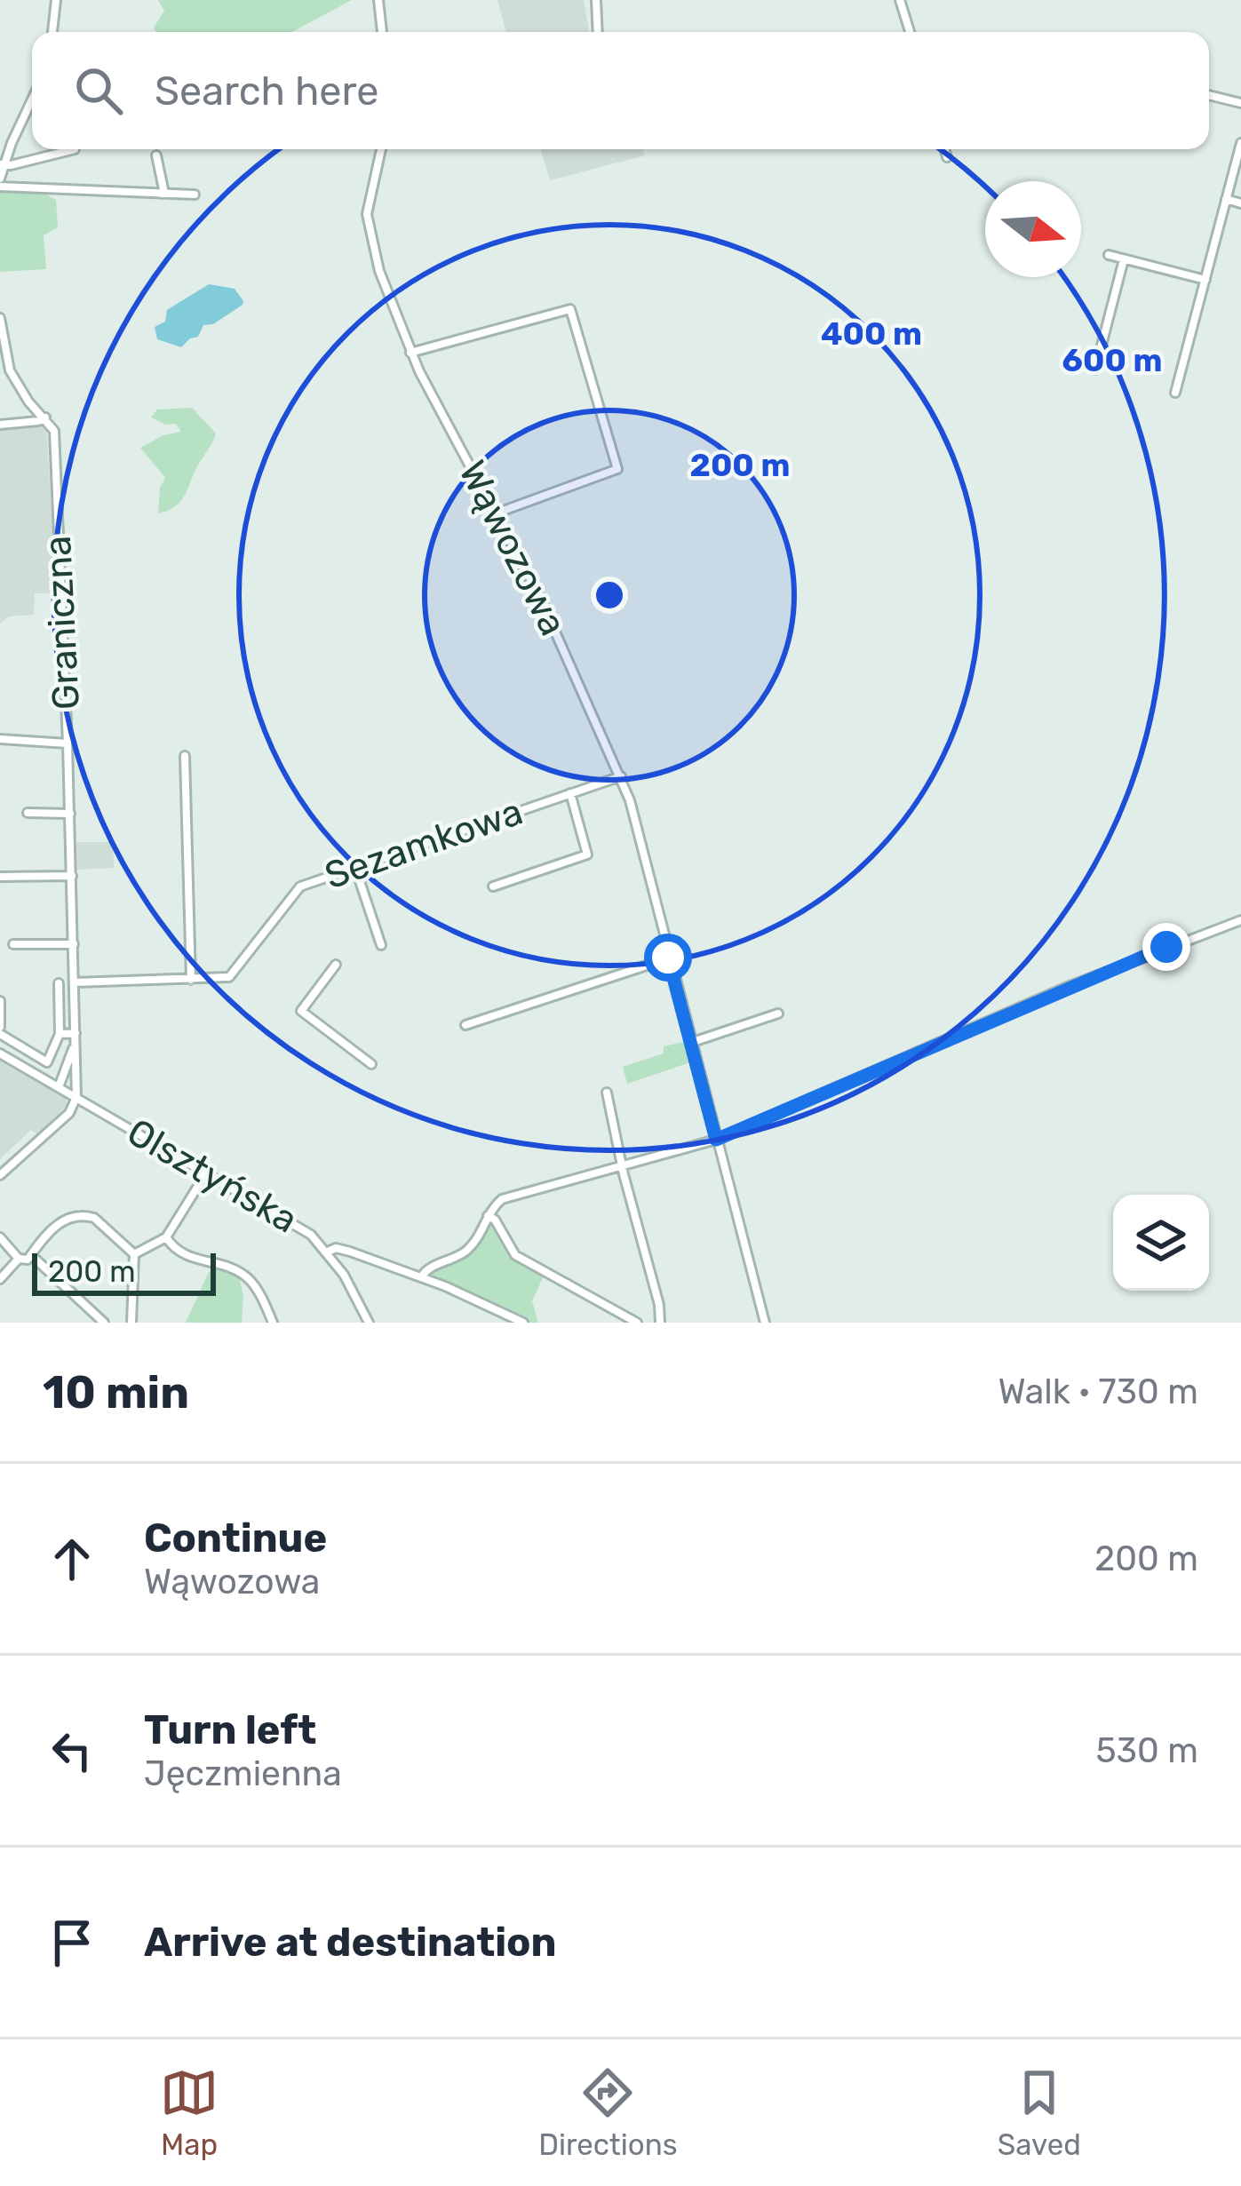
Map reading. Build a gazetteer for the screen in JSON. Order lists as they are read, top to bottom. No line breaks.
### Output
{"streets":{"street":["Wąwozowa","Graniczna","Sezamkowa","Olsztyńska"]},"crossings":[["Wąwozowa","Sezamkowa"],["Graniczna","Sezamkowa"],["Graniczna","Olsztyńska"]],"scale_bar":"200 m","north":"right","page":{"search":"Search here","scale":"200 m","heading":["10 min","Walk · 730 m"],"list":[["Continue","Wąwozowa","200 m"],["Turn left","Jęczmienna","530 m"],"Arrive at destination"],"nav":["Map","Directions","Saved"]},"rings":["400 m","600 m","200 m"]}
